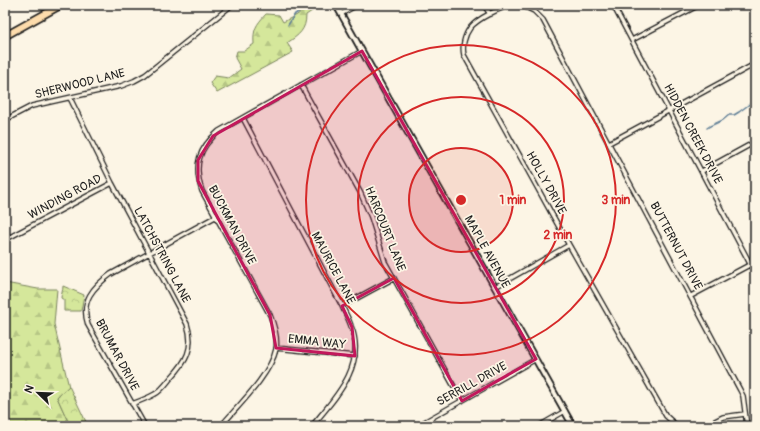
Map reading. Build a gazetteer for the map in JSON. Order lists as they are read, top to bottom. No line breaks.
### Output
{"streets":{"street":["SHERWOOD LANE","HIDDEN CREEK DRIVE","HOLLY DRIVE","WINDING ROAD","BUCKMAN DRIVE","HARCOURT LANE","BUTTERNUT DRIVE","MAPLE AVENUE","LATCHSTRING LANE","MAURICE LANE","EMMA WAY","BRUMAR DRIVE","SERRILL DRIVE"]},"crossings":[["SHERWOOD LANE","LATCHSTRING LANE"],["WINDING ROAD","LATCHSTRING LANE"],["BUCKMAN DRIVE","HARCOURT LANE"],["BUCKMAN DRIVE","MAPLE AVENUE"],["BUCKMAN DRIVE","MAURICE LANE"],["BUCKMAN DRIVE","EMMA WAY"],["BUCKMAN DRIVE","BRUMAR DRIVE"],["HARCOURT LANE","SERRILL DRIVE"],["MAPLE AVENUE","SERRILL DRIVE"],["LATCHSTRING LANE","BRUMAR DRIVE"],["MAURICE LANE","EMMA WAY"]],"north":"top left","rings":["1 min","3 min","2 min"]}
